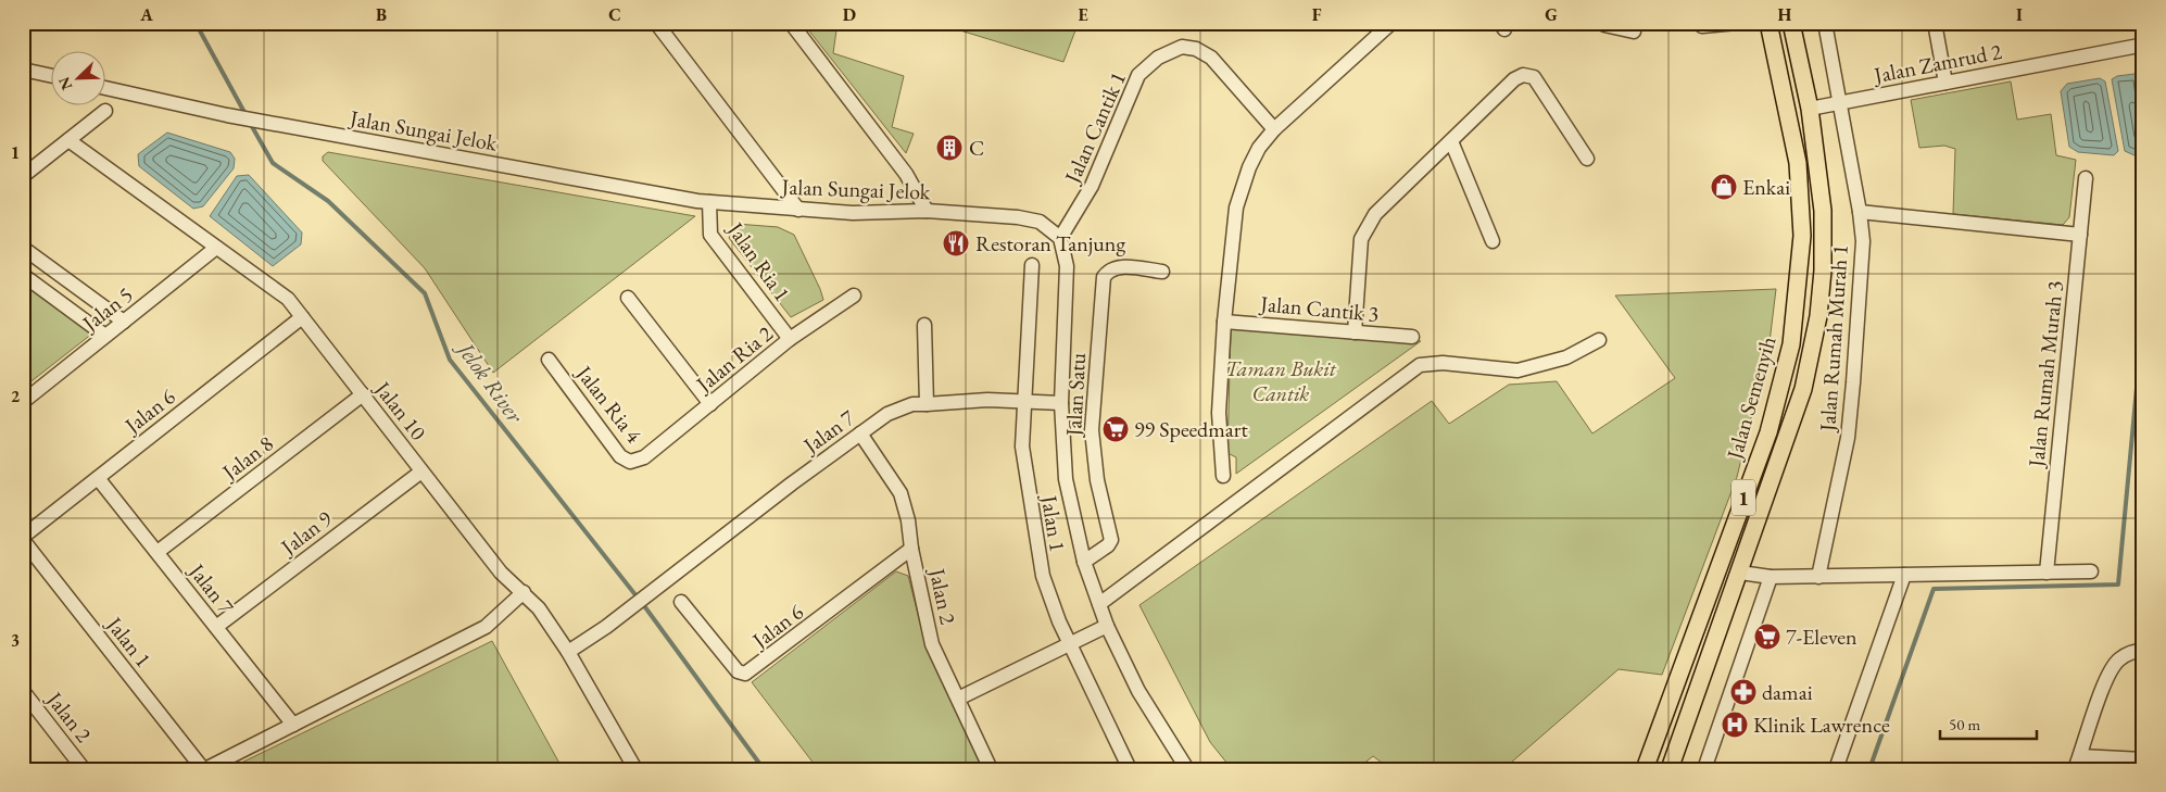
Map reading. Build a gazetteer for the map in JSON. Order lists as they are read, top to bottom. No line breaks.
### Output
{"streets":{"main road":["Jalan Semenyih","1"],"street":["Jalan Zamrud 2","Jalan Cantik 1","Jalan Sungai Jelok","Jalan Ria 1","Jalan 5","Jalan Cantik 3","Jalan Rumah Murah 1","Jalan Ria 2","Jalan Rumah Murah 3","Jalan Satu","Jalan Ria 4","Jalan 6","Jalan 10","Jalan 7","Jalan 8","Jalan 1","Jalan 9","Jalan 2"]},"crossings":[["Jalan Zamrud 2","Jalan Rumah Murah 1"],["Jalan Zamrud 2","Jalan Semenyih"],["Jalan Cantik 1","Jalan Sungai Jelok"],["Jalan Sungai Jelok","Jalan Ria 1"],["Jalan Ria 1","Jalan Ria 2"],["Jalan 5","Jalan 10"],["Jalan Ria 2","Jalan Ria 4"],["Jalan 6","Jalan 10"],["Jalan 6","Jalan 7"],["Jalan 6","Jalan 1"],["Jalan 6","Jalan 2"],["Jalan 10","Jalan 7"],["Jalan 10","Jalan 8"],["Jalan 10","Jalan 9"],["Jalan 7","Jalan 8"],["Jalan 7","Jalan 1"],["Jalan 7","Jalan 9"],["Jalan 7","Jalan 2"]],"water":["Jelok River"],"parks":["Taman Bukit Cantik"],"places":{"building":["C"],"shop":["Enkai"],"restaurant":["Restoran Tanjung"],"supermarket":["99 Speedmart","7-Eleven"],"pharmacy":["damai"],"hospital":["Klinik Lawrence"]},"scale_bar":"50 m","north":"bottom left","grid":{"columns":["A","B","C","D","E","F","G","H","I"],"rows":["1","2","3"]}}
